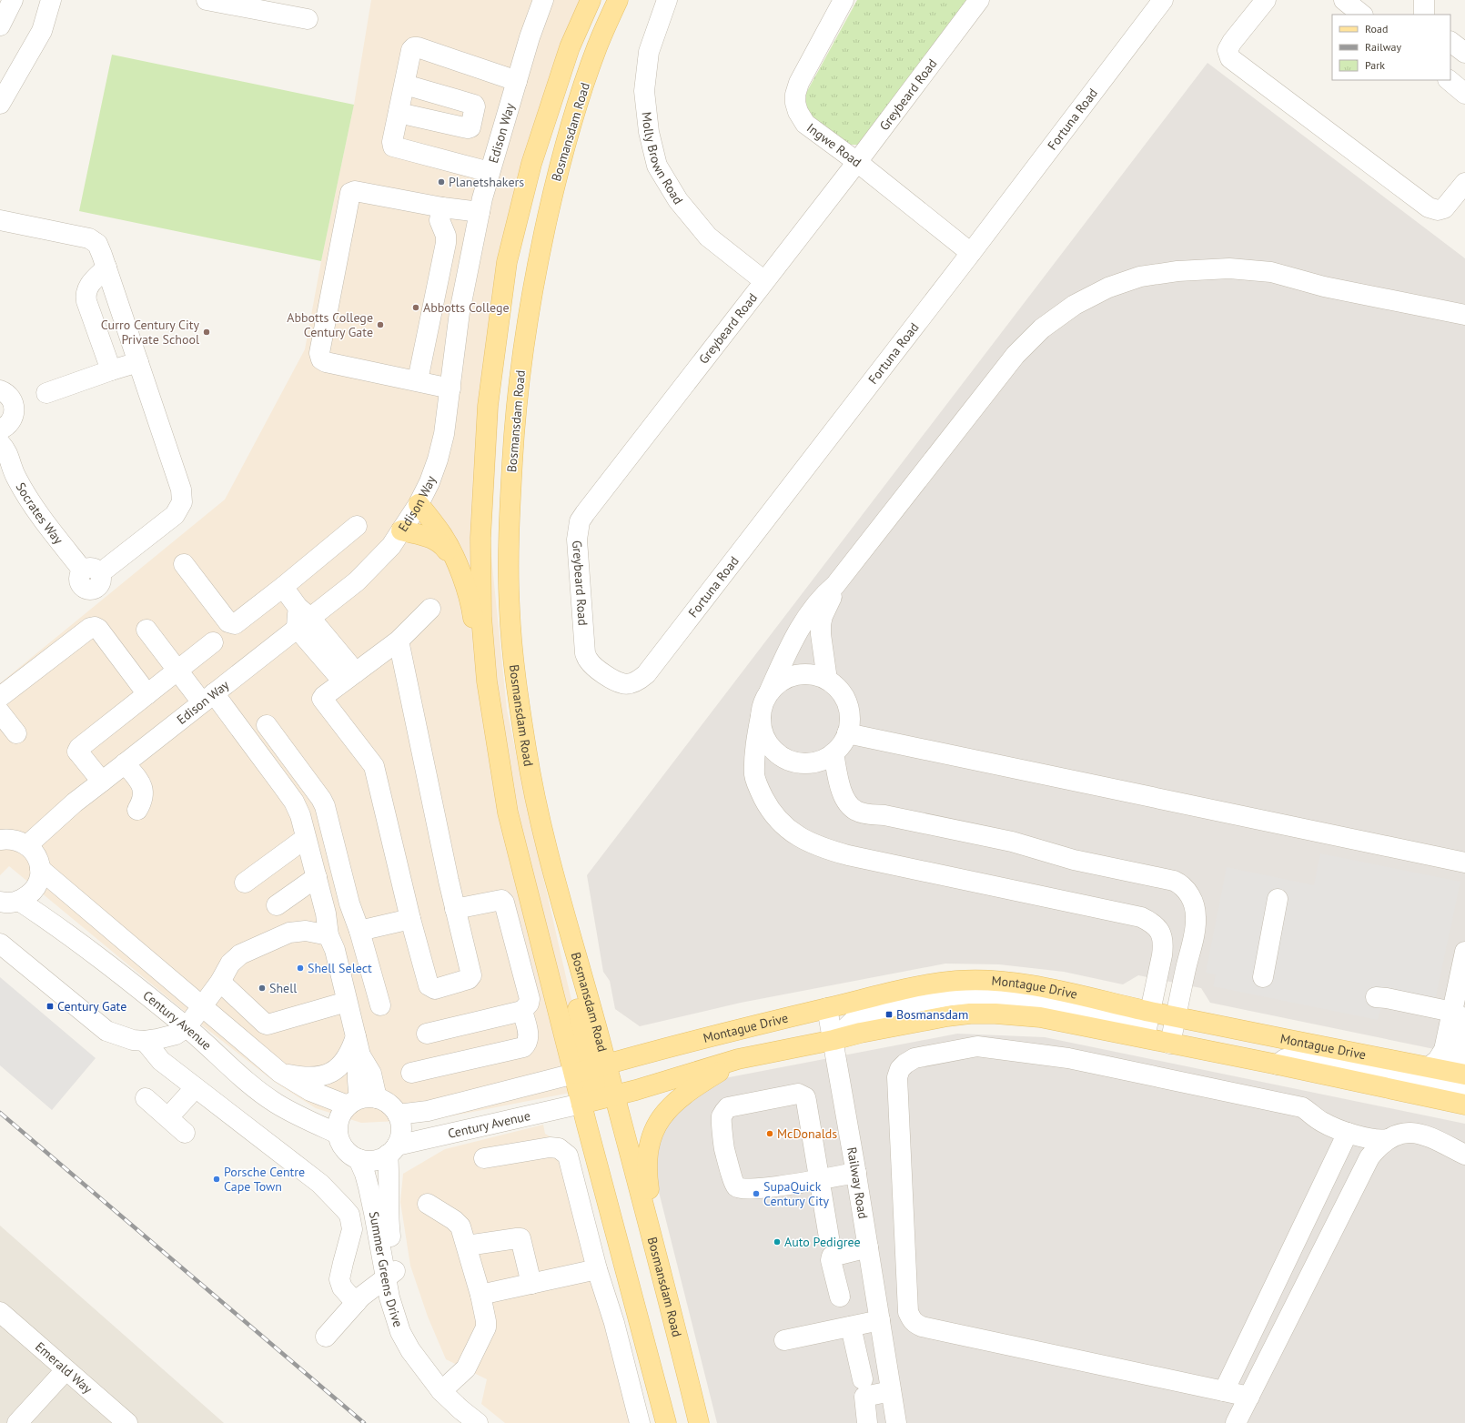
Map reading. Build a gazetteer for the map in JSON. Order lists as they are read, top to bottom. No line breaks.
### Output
{"streets":{"main road":["Bosmansdam Road","Montague Drive"],"street":["Greybeard Road","Fortuna Road","Edison Way","Ingwe Road","Molly Brown Road","Socrates Way","Century Avenue","Railway Road","Summer Greens Drive","Emerald Way"]},"crossings":[["Greybeard Road","Fortuna Road"],["Greybeard Road","Ingwe Road"],["Greybeard Road","Molly Brown Road"],["Fortuna Road","Ingwe Road"],["Bosmansdam Road","Montague Drive"],["Bosmansdam Road","Century Avenue"],["Montague Drive","Century Avenue"],["Montague Drive","Railway Road"],["Century Avenue","Summer Greens Drive"]],"places":{"other":["Planetshakers","Abbotts College","Abbotts College Century Gate","Curro Century City Private School","Shell Select","Shell","McDonalds","Porsche Centre Cape Town","SupaQuick Century City","Auto Pedigree"],"transit":["Century Gate","Bosmansdam"]},"legend":["Road","Railway","Park"]}
